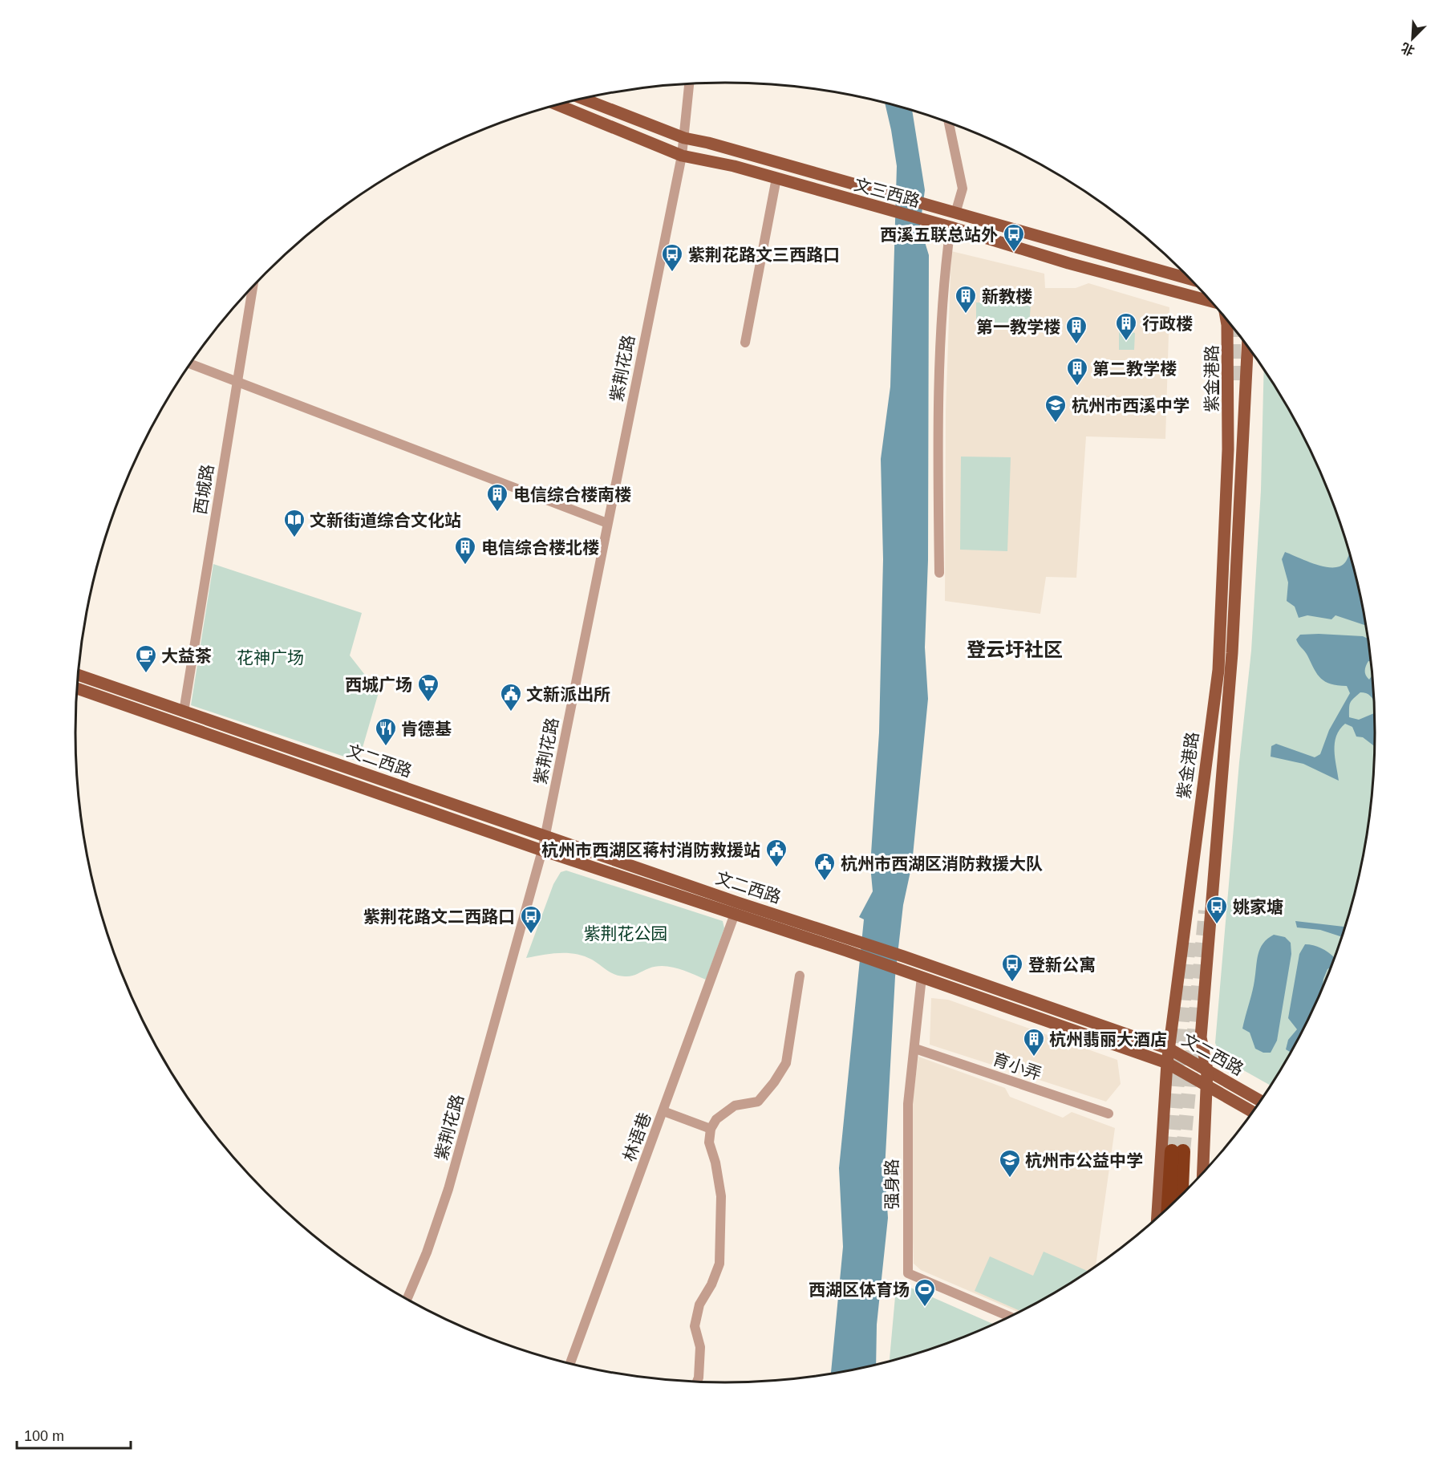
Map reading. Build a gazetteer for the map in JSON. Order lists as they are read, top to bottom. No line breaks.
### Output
{"streets":{"main road":["文三西路","紫金港路","文二西路"],"street":["紫荆花路","西城路","育小弄","林语巷","强身路"]},"crossings":[["文三西路","紫荆花路"],["紫荆花路","文二西路"],["紫金港路","文二西路"],["西城路","文二西路"],["文二西路","林语巷"],["文二西路","强身路"],["育小弄","强身路"]],"districts":["登云圩社区"],"parks":["花神广场","紫荆花公园"],"places":{"bus stop":["西溪五联总站外","紫荆花路文三西路口","姚家塘","紫荆花路文二西路口","登新公寓"],"building":["新教楼","行政楼","第一教学楼","第二教学楼","电信综合楼南楼","电信综合楼北楼","杭州翡丽大酒店"],"school or university":["杭州市西溪中学","杭州市公益中学"],"library":["文新街道综合文化站"],"cafe":["大益茶"],"supermarket":["西城广场"],"public building":["文新派出所","杭州市西湖区蒋村消防救援站","杭州市西湖区消防救援大队"],"restaurant":["肯德基"],"sports":["西湖区体育场"]},"scale_bar":"100 m","north":"bottom left"}
